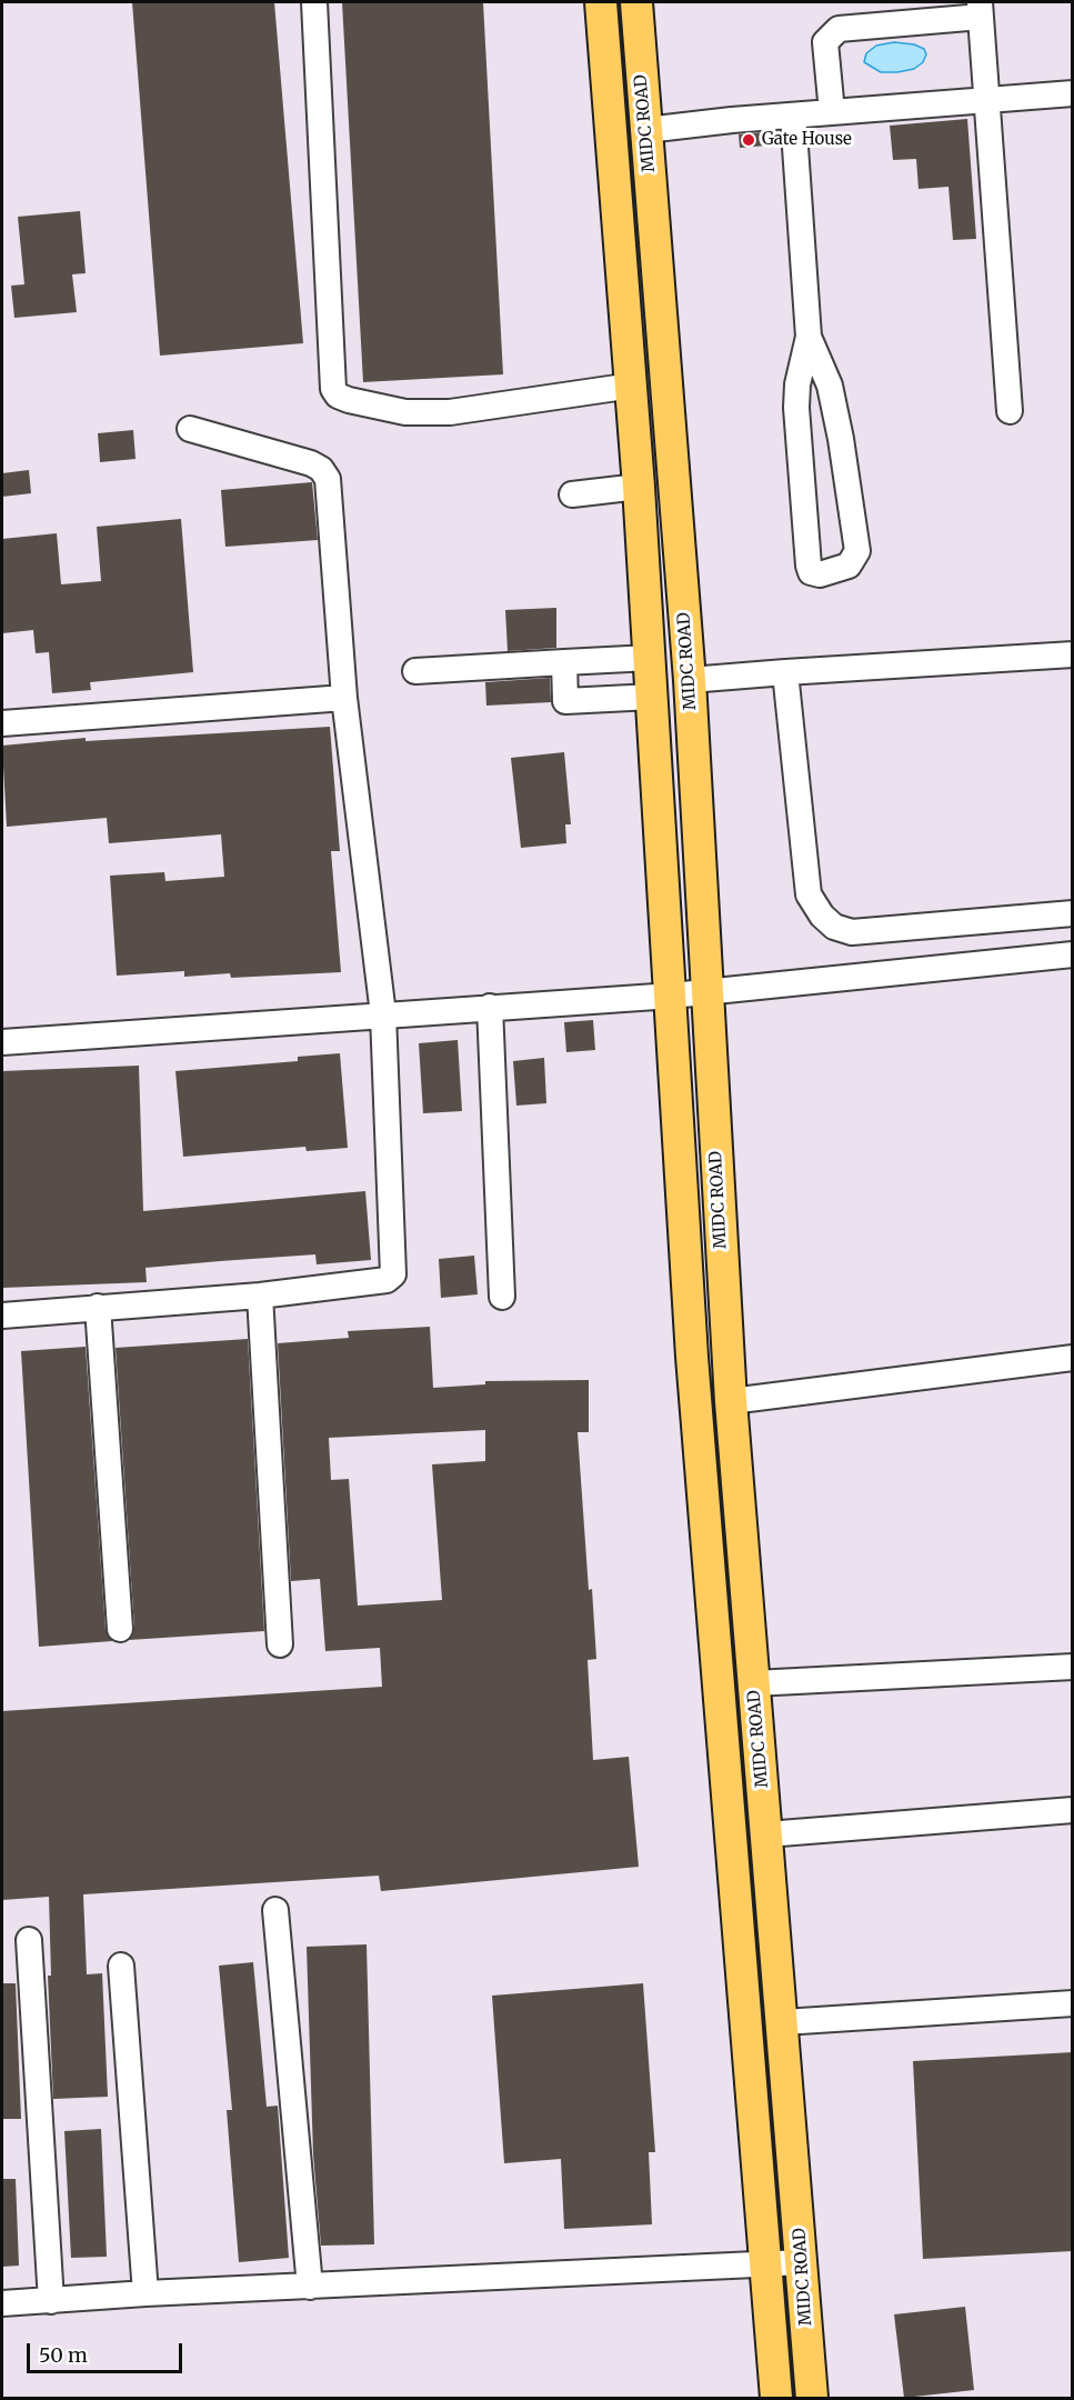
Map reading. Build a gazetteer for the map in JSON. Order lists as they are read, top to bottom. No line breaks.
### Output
{"streets":{"main road":["MIDC ROAD"]},"places":["Gate House"],"scale_bar":"50 m"}
